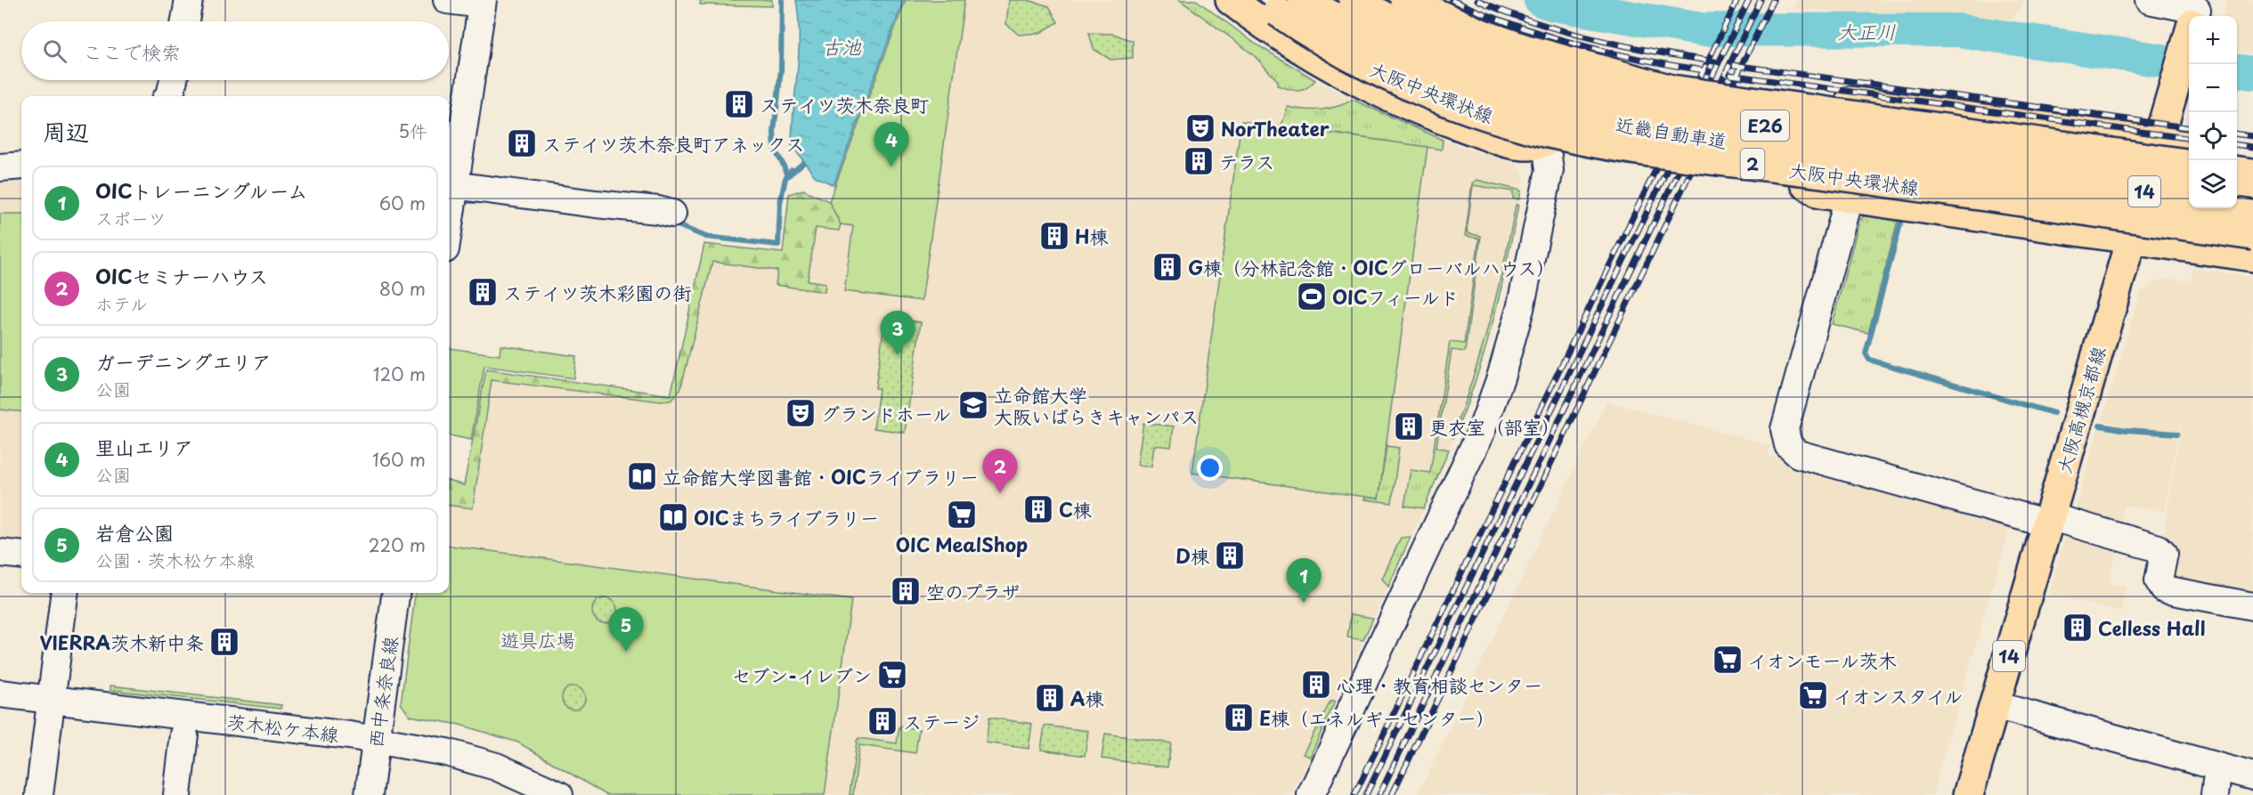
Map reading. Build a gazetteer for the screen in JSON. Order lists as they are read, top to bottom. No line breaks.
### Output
{"streets":{"main road":["大阪中央環状線","E26","近畿自動車道","2","14","大阪高槻京都線"],"street":["西中条奈良線","茨木松ケ本線"]},"crossings":[["大阪中央環状線","近畿自動車道"],["西中条奈良線","茨木松ケ本線"]],"water":["大正川","古池"],"parks":["遊具広場"],"places":{"building":["ステイツ茨木奈良町","ステイツ茨木奈良町アネックス","テラス","H棟","G棟（分林記念館・OICグローバルハウス）","ステイツ茨木彩園の街","更衣室（部室）","C棟","D棟","空のプラザ","Celless Hall","VIERRA茨木新中条","心理・教育相談センター","A棟","E棟（エネルギーセンター）","ステージ"],"theatre":["NorTheater","グランドホール"],"sports":["OICフィールド"],"school or university":["立命館大学 大阪いばらきキャンパス"],"library":["立命館大学図書館・OICライブラリー","OICまちライブラリー"],"supermarket":["OIC MealShop","イオンモール茨木","セブン-イレブン","イオンスタイル"]},"page":{"map_buttons":["+","−"],"search":"ここで検索","heading":["周辺","5件"],"pins":["4","3","2","1","5"],"list":[{"mark":"1","name":"OICトレーニングルーム","note":"スポーツ","value":"60 m"},{"mark":"2","name":"OICセミナーハウス","note":"ホテル","value":"80 m"},{"mark":"3","name":"ガーデニングエリア","note":"公園","value":"120 m"},{"mark":"4","name":"里山エリア","note":"公園","value":"160 m"},{"mark":"5","name":"岩倉公園","note":"公園 · 茨木松ケ本線","value":"220 m"}]}}
